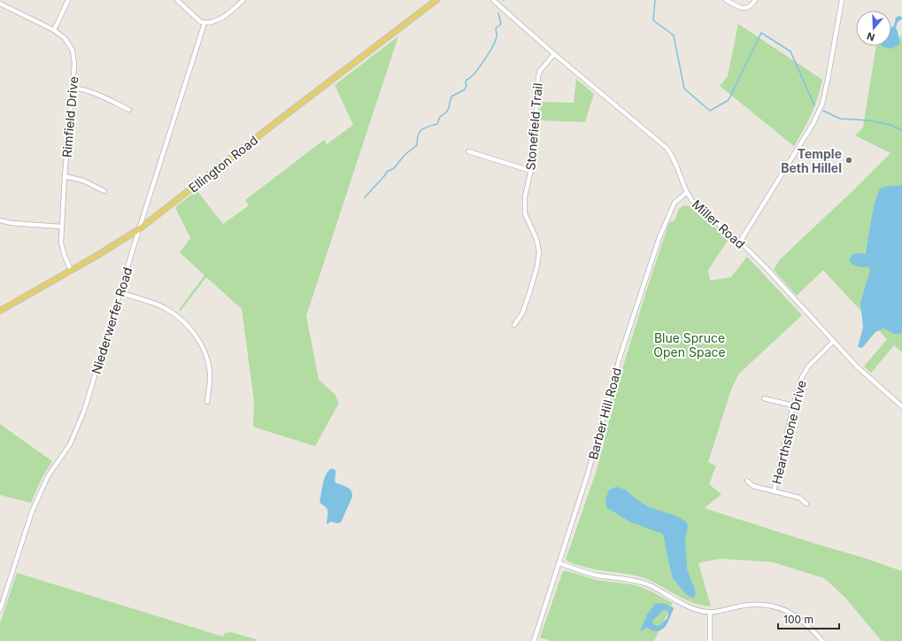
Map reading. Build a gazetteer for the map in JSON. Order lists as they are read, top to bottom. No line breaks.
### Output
{"streets":{"main road":["Ellington Road"],"street":["Rimfield Drive","Stonefield Trail","Miller Road","Niederwerfer Road","Barber Hill Road","Hearthstone Drive"]},"crossings":[["Rimfield Drive","Ellington Road"],["Stonefield Trail","Miller Road"],["Ellington Road","Niederwerfer Road"],["Miller Road","Barber Hill Road"],["Miller Road","Hearthstone Drive"]],"parks":["Blue Spruce Open Space"],"places":["Temple Beth Hillel"],"scale_bar":"100 m","north":"bottom"}
